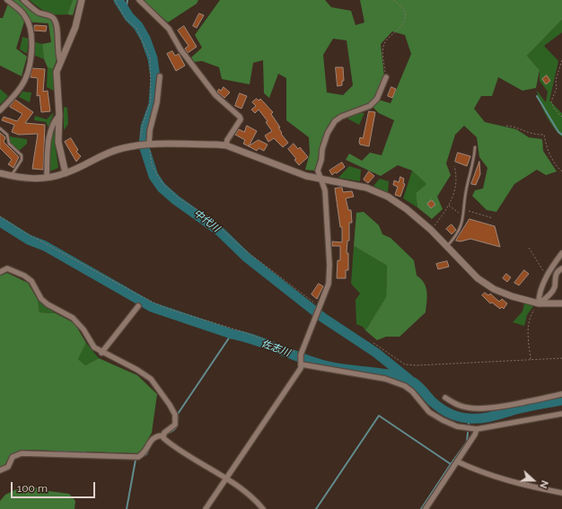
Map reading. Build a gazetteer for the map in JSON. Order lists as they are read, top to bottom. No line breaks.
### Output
{"water":["中代川","佐志川"],"scale_bar":"100 m","north":"right"}
